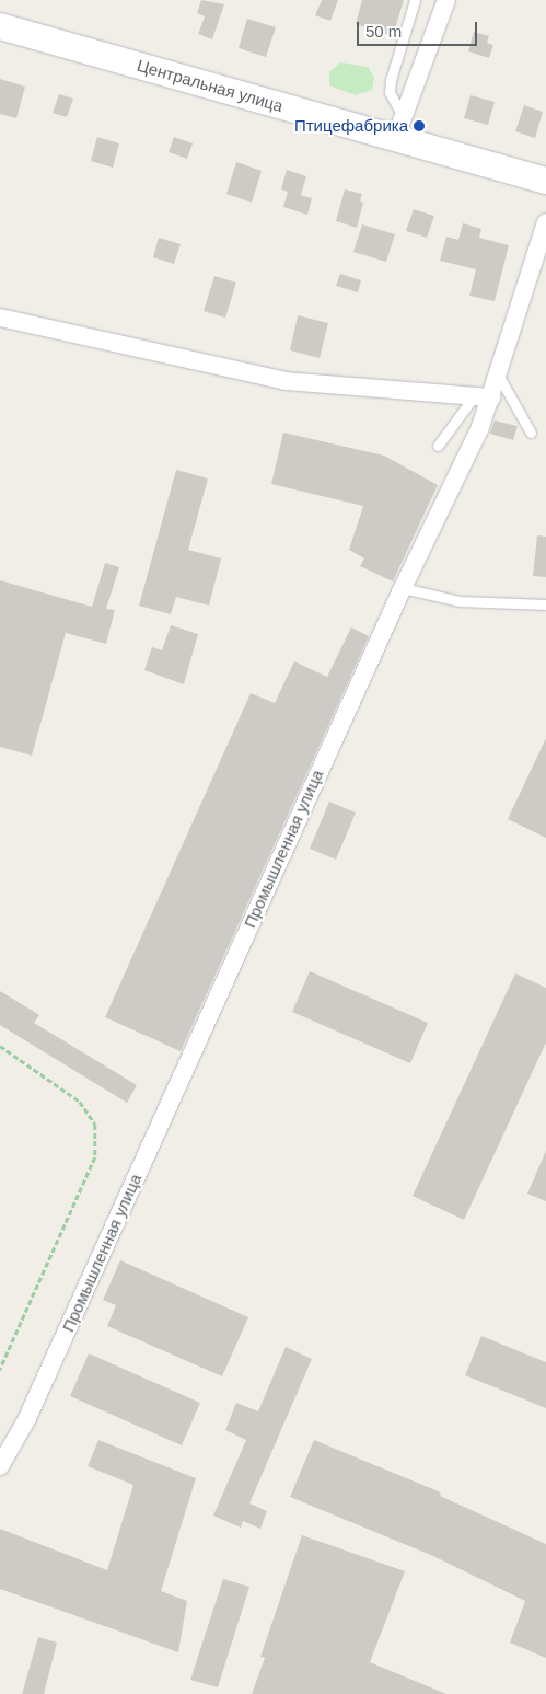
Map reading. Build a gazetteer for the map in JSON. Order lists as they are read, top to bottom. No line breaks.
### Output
{"streets":{"main road":["Центральная улица"],"street":["Промышленная улица"]},"places":["Птицефабрика"],"scale_bar":"50 m"}
